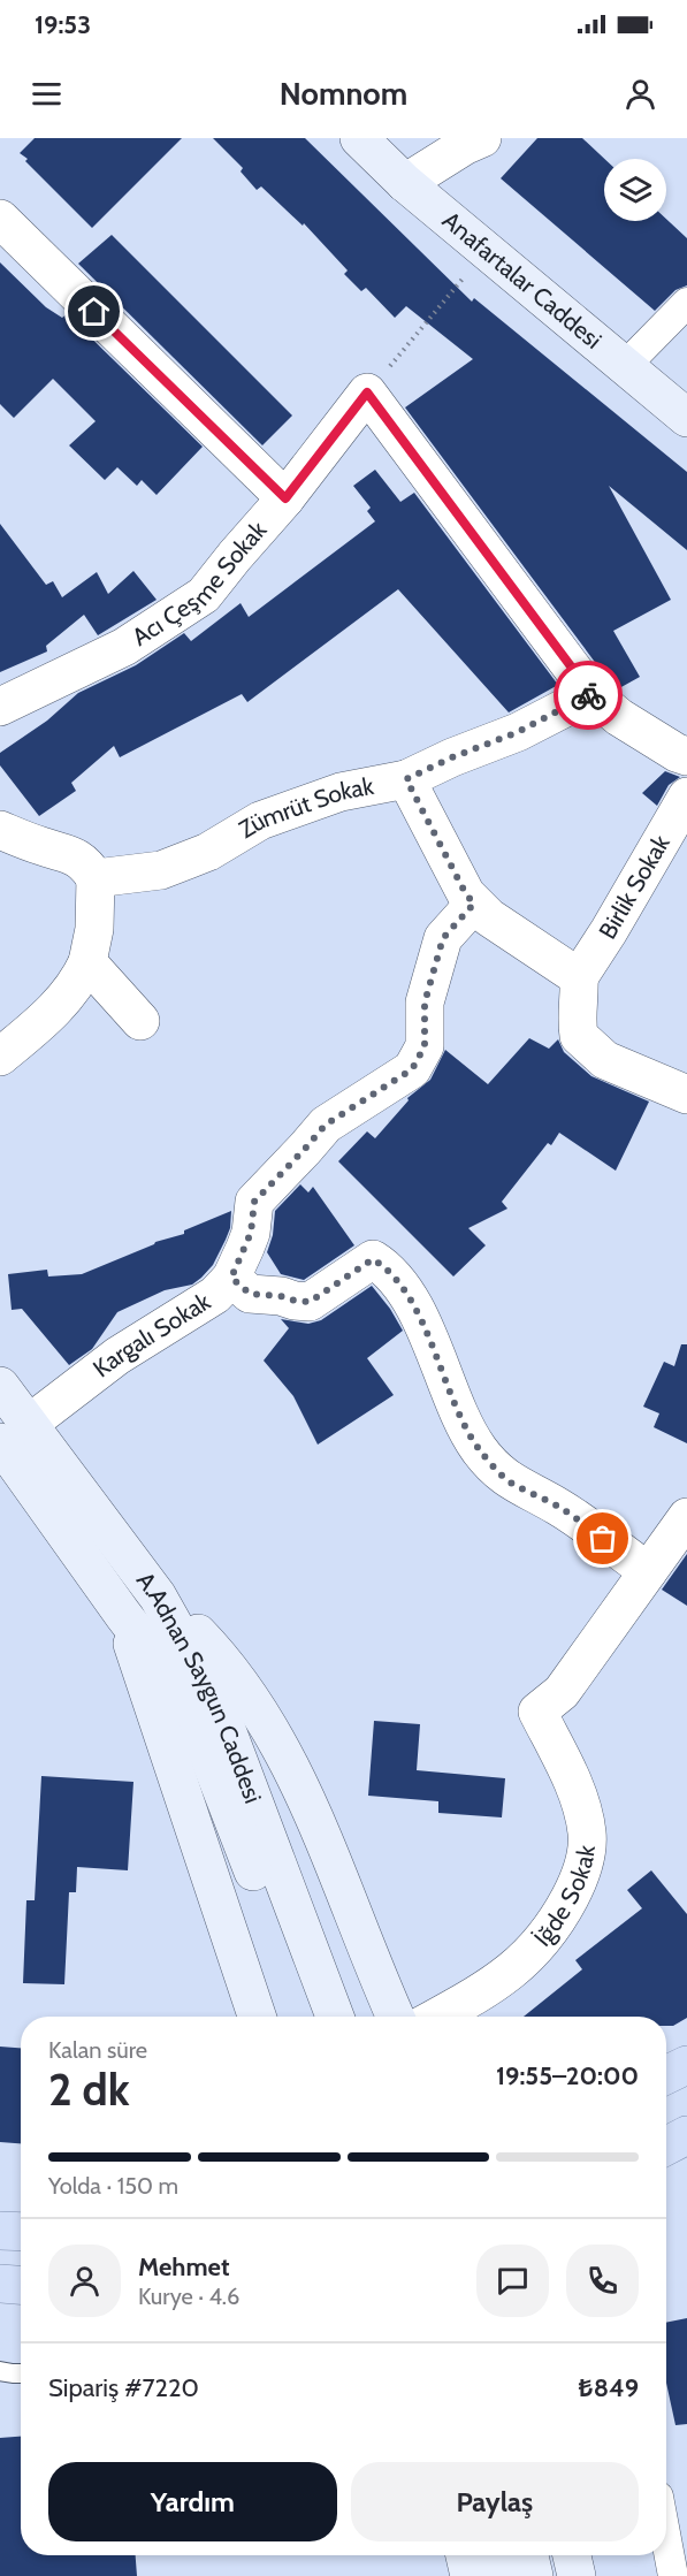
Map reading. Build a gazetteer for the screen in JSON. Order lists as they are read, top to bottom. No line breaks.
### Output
{"streets":{"main road":["Anafartalar Caddesi","A.Adnan Saygun Caddesi"],"street":["Acı Çeşme Sokak","Zümrüt Sokak","Birlik Sokak","Kargalı Sokak","İğde Sokak"]},"crossings":[["Kargalı Sokak","A.Adnan Saygun Caddesi"],["Kargalı Sokak","İğde Sokak"]],"page":{"status":"19:53","header":"Nomnom","heading":["2 dk","Kalan süre","19:55–20:00"],"panel":["Mehmet","Kurye · 4.6","Sipariş #7220","₺849"],"bar":"Yolda · 150 m","buttons":["Yardım","Paylaş"]}}
